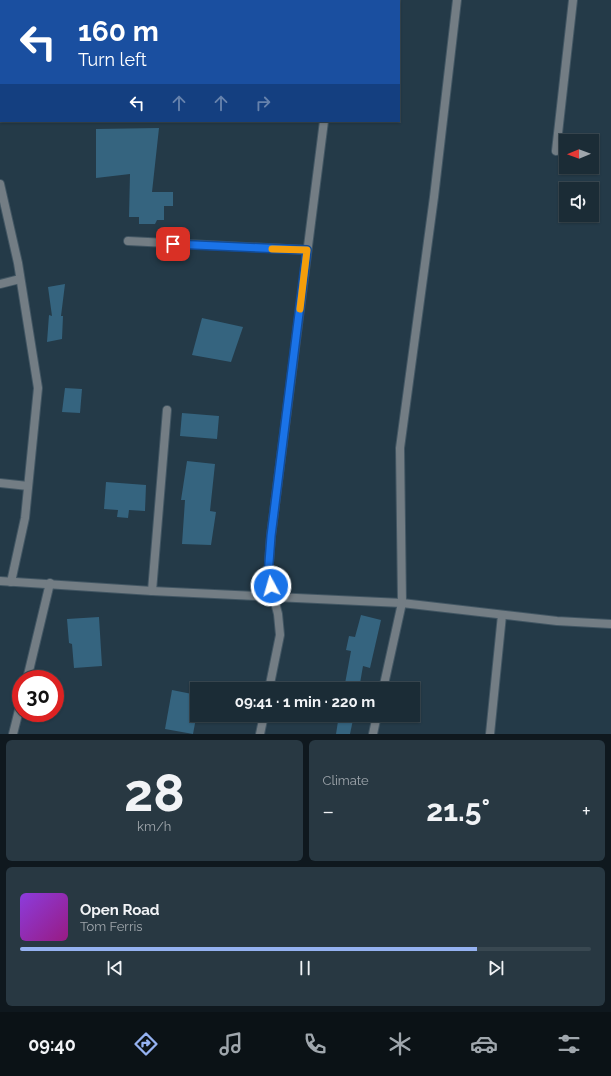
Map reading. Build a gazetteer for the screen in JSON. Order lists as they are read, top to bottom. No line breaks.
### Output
{"north":"left","page":{"turn":["160 m","Turn left"],"limit":"30","trip":"09:41 · 1 min · 220 m","tile":[["28","km/h"],"Climate"],"heat":["−","21.5°","+"],"song":["Open Road","Tom Ferris"],"tabs":"09:40"}}
